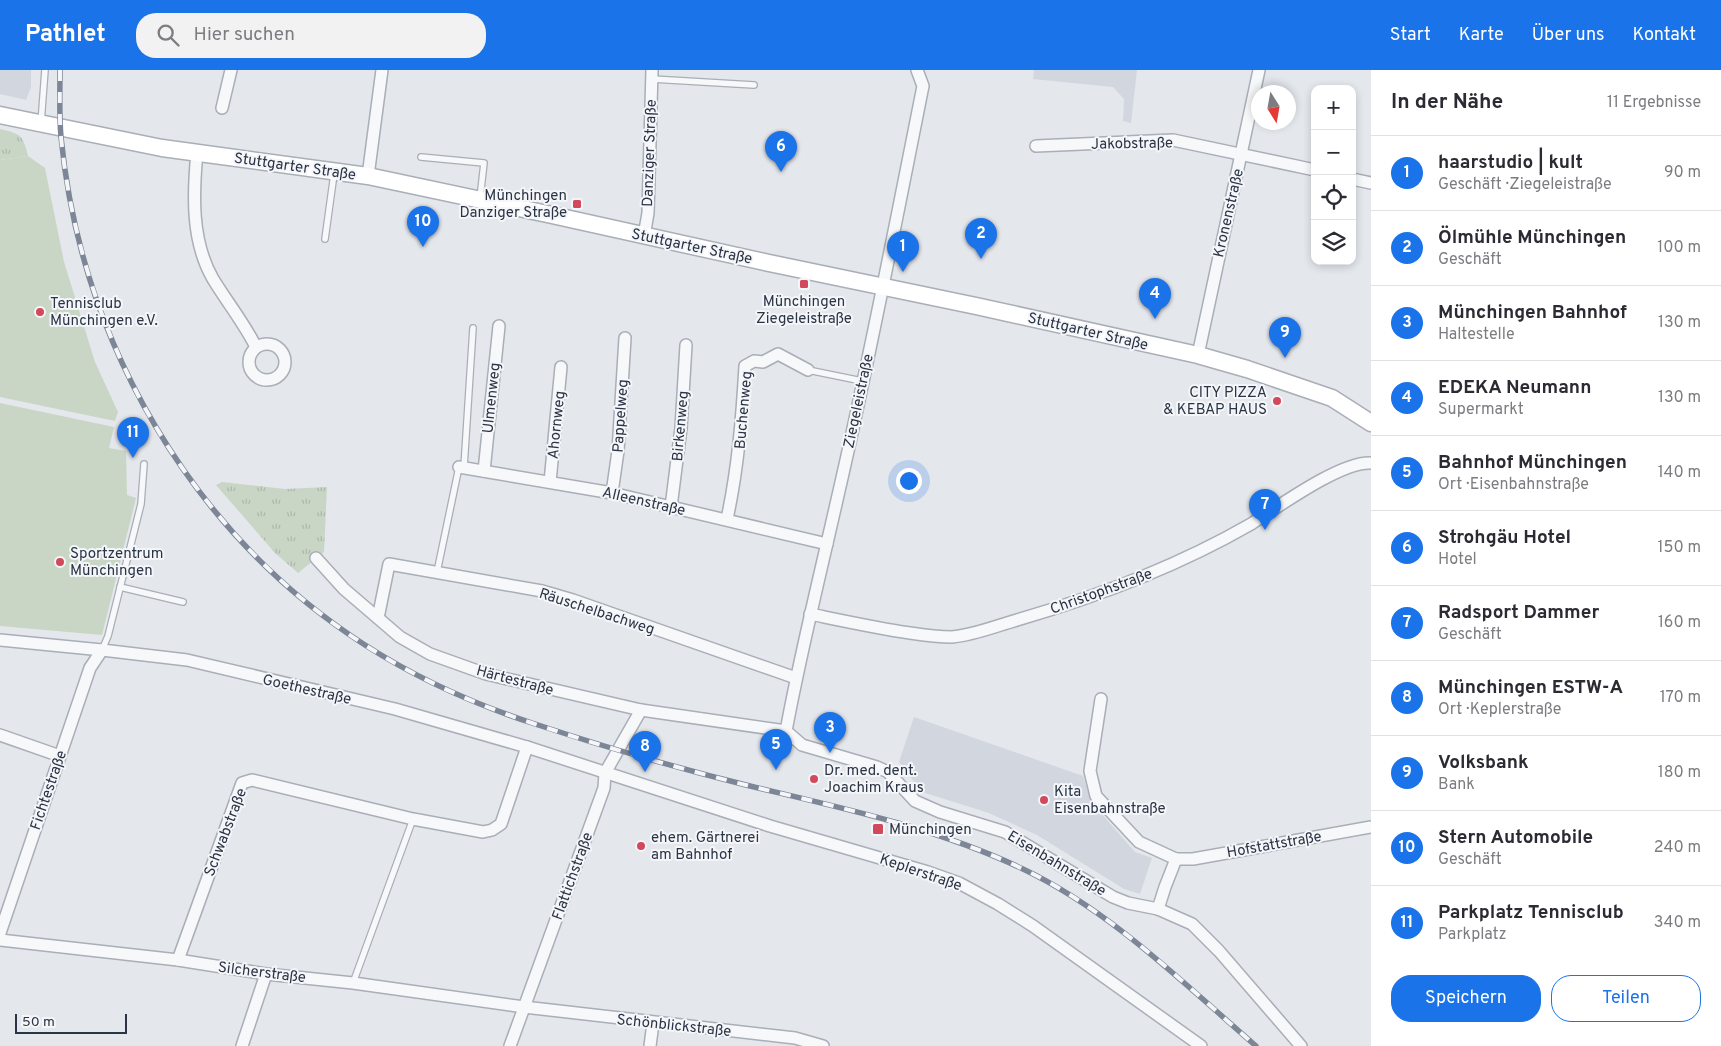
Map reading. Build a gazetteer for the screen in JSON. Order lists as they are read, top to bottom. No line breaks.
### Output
{"streets":{"street":["Jakobstraße","Danziger Straße","Stuttgarter Straße","Kronenstraße","Ulmenweg","Ziegeleistraße","Buchenweg","Pappelweg","Ahornweg","Birkenweg","Alleenstraße","Christophstraße","Räuschelbachweg","Härtestraße","Goethestraße","Fichtestraße","Schwabstraße","Hofstattstraße","Eisenbahnstraße","Keplerstraße","Flattichstraße","Silcherstraße","Schönblickstraße"]},"crossings":[["Jakobstraße","Kronenstraße"],["Danziger Straße","Stuttgarter Straße"],["Stuttgarter Straße","Kronenstraße"],["Stuttgarter Straße","Ziegeleistraße"],["Ulmenweg","Alleenstraße"],["Ziegeleistraße","Buchenweg"],["Ziegeleistraße","Alleenstraße"],["Ziegeleistraße","Christophstraße"],["Ziegeleistraße","Räuschelbachweg"],["Ziegeleistraße","Härtestraße"],["Ziegeleistraße","Eisenbahnstraße"],["Buchenweg","Alleenstraße"],["Pappelweg","Alleenstraße"],["Ahornweg","Alleenstraße"],["Birkenweg","Alleenstraße"],["Räuschelbachweg","Härtestraße"],["Härtestraße","Eisenbahnstraße"],["Härtestraße","Flattichstraße"],["Goethestraße","Fichtestraße"],["Goethestraße","Schwabstraße"],["Goethestraße","Keplerstraße"],["Goethestraße","Flattichstraße"],["Schwabstraße","Silcherstraße"],["Keplerstraße","Flattichstraße"],["Flattichstraße","Silcherstraße"],["Flattichstraße","Schönblickstraße"],["Silcherstraße","Schönblickstraße"]],"places":{"transit":["Münchingen Danziger Straße","Münchingen Ziegeleistraße","Münchingen"],"other":["Tennisclub Münchingen e.V.","CITY PIZZA & KEBAP HAUS","Sportzentrum Münchingen","Dr. med. dent. Joachim Kraus","Kita Eisenbahnstraße","ehem. Gärtnerei am Bahnhof"]},"scale_bar":"50 m","north":"bottom","page":{"header":"Pathlet","search":"Hier suchen","nav":["Start","Karte","Über uns","Kontakt"],"heading":["In der Nähe","11 Ergebnisse"],"map_buttons":["+","−"],"pins":["6","10","2","1","4","9","11","7","3","5","8"],"list":[{"mark":"1","name":"haarstudio | kult","note":"Geschäft · Ziegeleistraße","value":"90 m"},{"mark":"2","name":"Ölmühle Münchingen","note":"Geschäft","value":"100 m"},{"mark":"3","name":"Münchingen Bahnhof","note":"Haltestelle","value":"130 m"},{"mark":"4","name":"EDEKA Neumann","note":"Supermarkt","value":"130 m"},{"mark":"5","name":"Bahnhof Münchingen","note":"Ort · Eisenbahnstraße","value":"140 m"},{"mark":"6","name":"Strohgäu Hotel","note":"Hotel","value":"150 m"},{"mark":"7","name":"Radsport Dammer","note":"Geschäft","value":"160 m"},{"mark":"8","name":"Münchingen ESTW-A","note":"Ort · Keplerstraße","value":"170 m"},{"mark":"9","name":"Volksbank","note":"Bank","value":"180 m"},{"mark":"10","name":"Stern Automobile","note":"Geschäft","value":"240 m"},{"mark":"11","name":"Parkplatz Tennisclub","note":"Parkplatz","value":"340 m"}],"buttons":["Speichern","Teilen"],"scale":"50 m"}}
